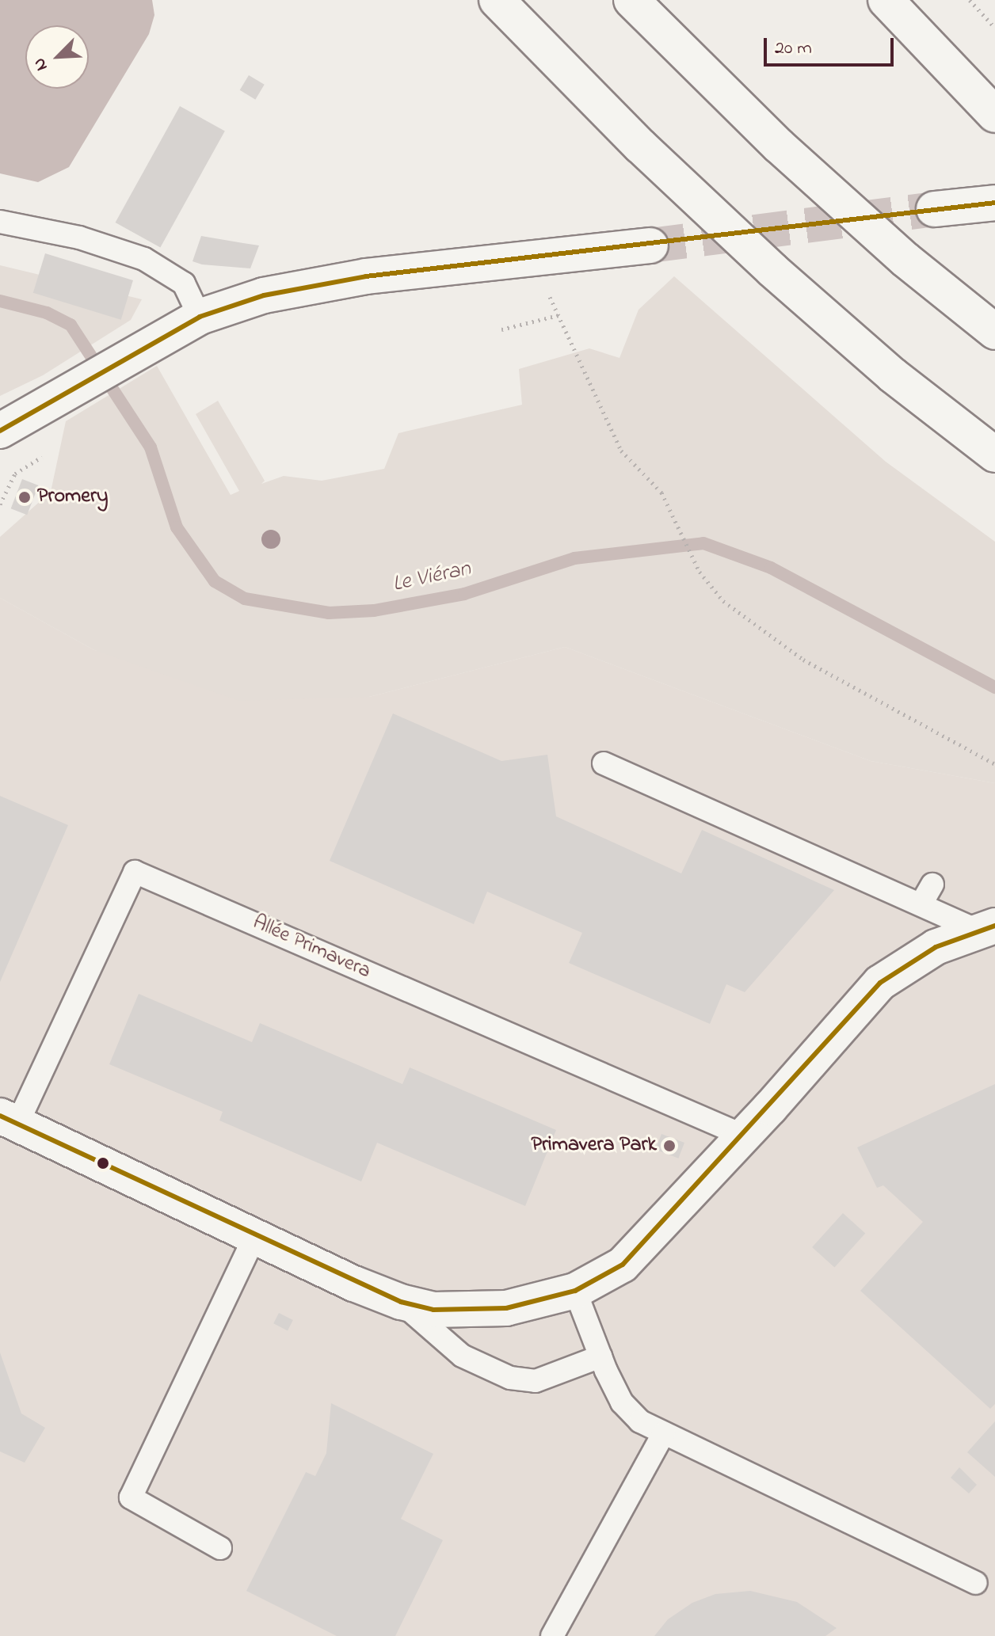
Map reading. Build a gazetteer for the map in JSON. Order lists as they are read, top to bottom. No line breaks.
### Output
{"streets":{"lane":["Allée Primavera"]},"water":["Le Viéran"],"places":["Promery","Primavera Park"],"scale_bar":"20 m","north":"bottom left"}
